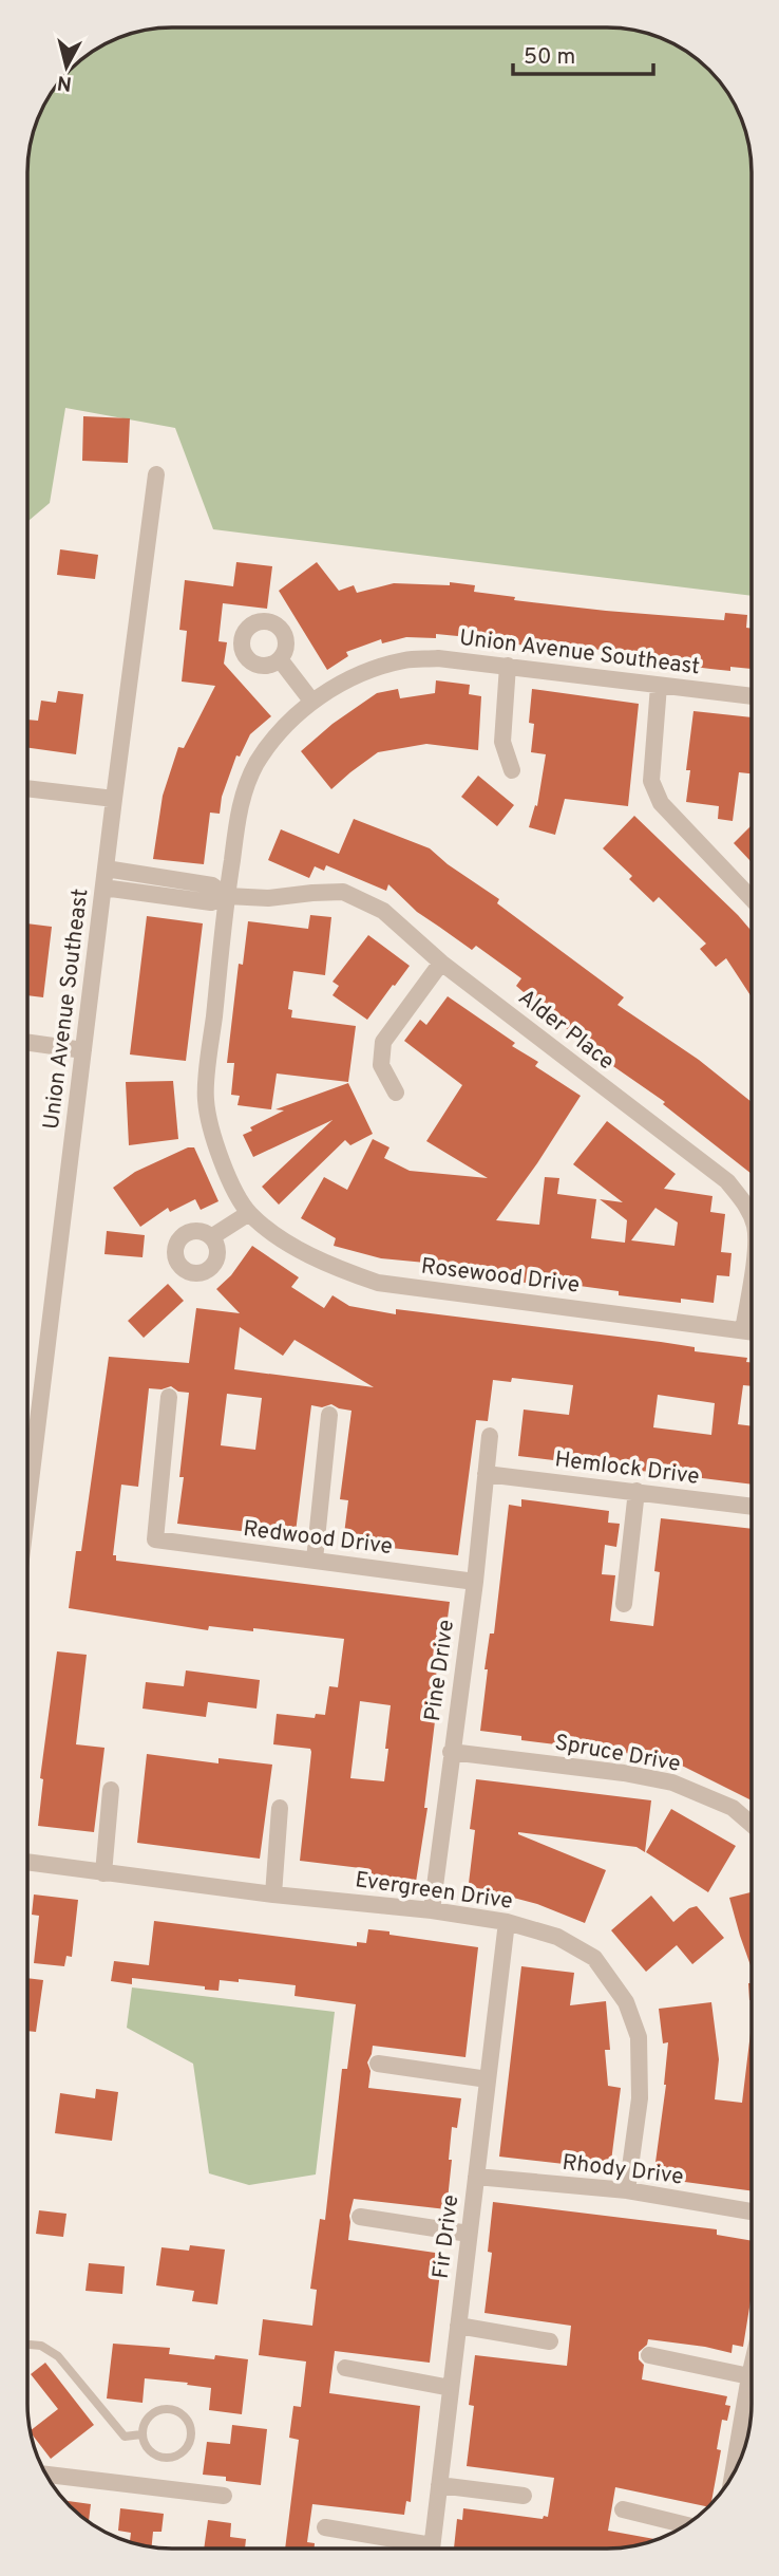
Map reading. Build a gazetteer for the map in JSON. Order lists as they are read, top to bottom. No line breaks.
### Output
{"streets":{"street":["Union Avenue Southeast","Alder Place","Rosewood Drive","Hemlock Drive","Redwood Drive","Pine Drive","Spruce Drive","Evergreen Drive","Rhody Drive","Fir Drive"]},"crossings":[["Union Avenue Southeast","Alder Place"],["Union Avenue Southeast","Rosewood Drive"],["Alder Place","Rosewood Drive"],["Hemlock Drive","Pine Drive"],["Redwood Drive","Pine Drive"],["Pine Drive","Spruce Drive"],["Pine Drive","Evergreen Drive"],["Evergreen Drive","Rhody Drive"],["Evergreen Drive","Fir Drive"],["Rhody Drive","Fir Drive"]],"scale_bar":"50 m","north":"bottom"}
